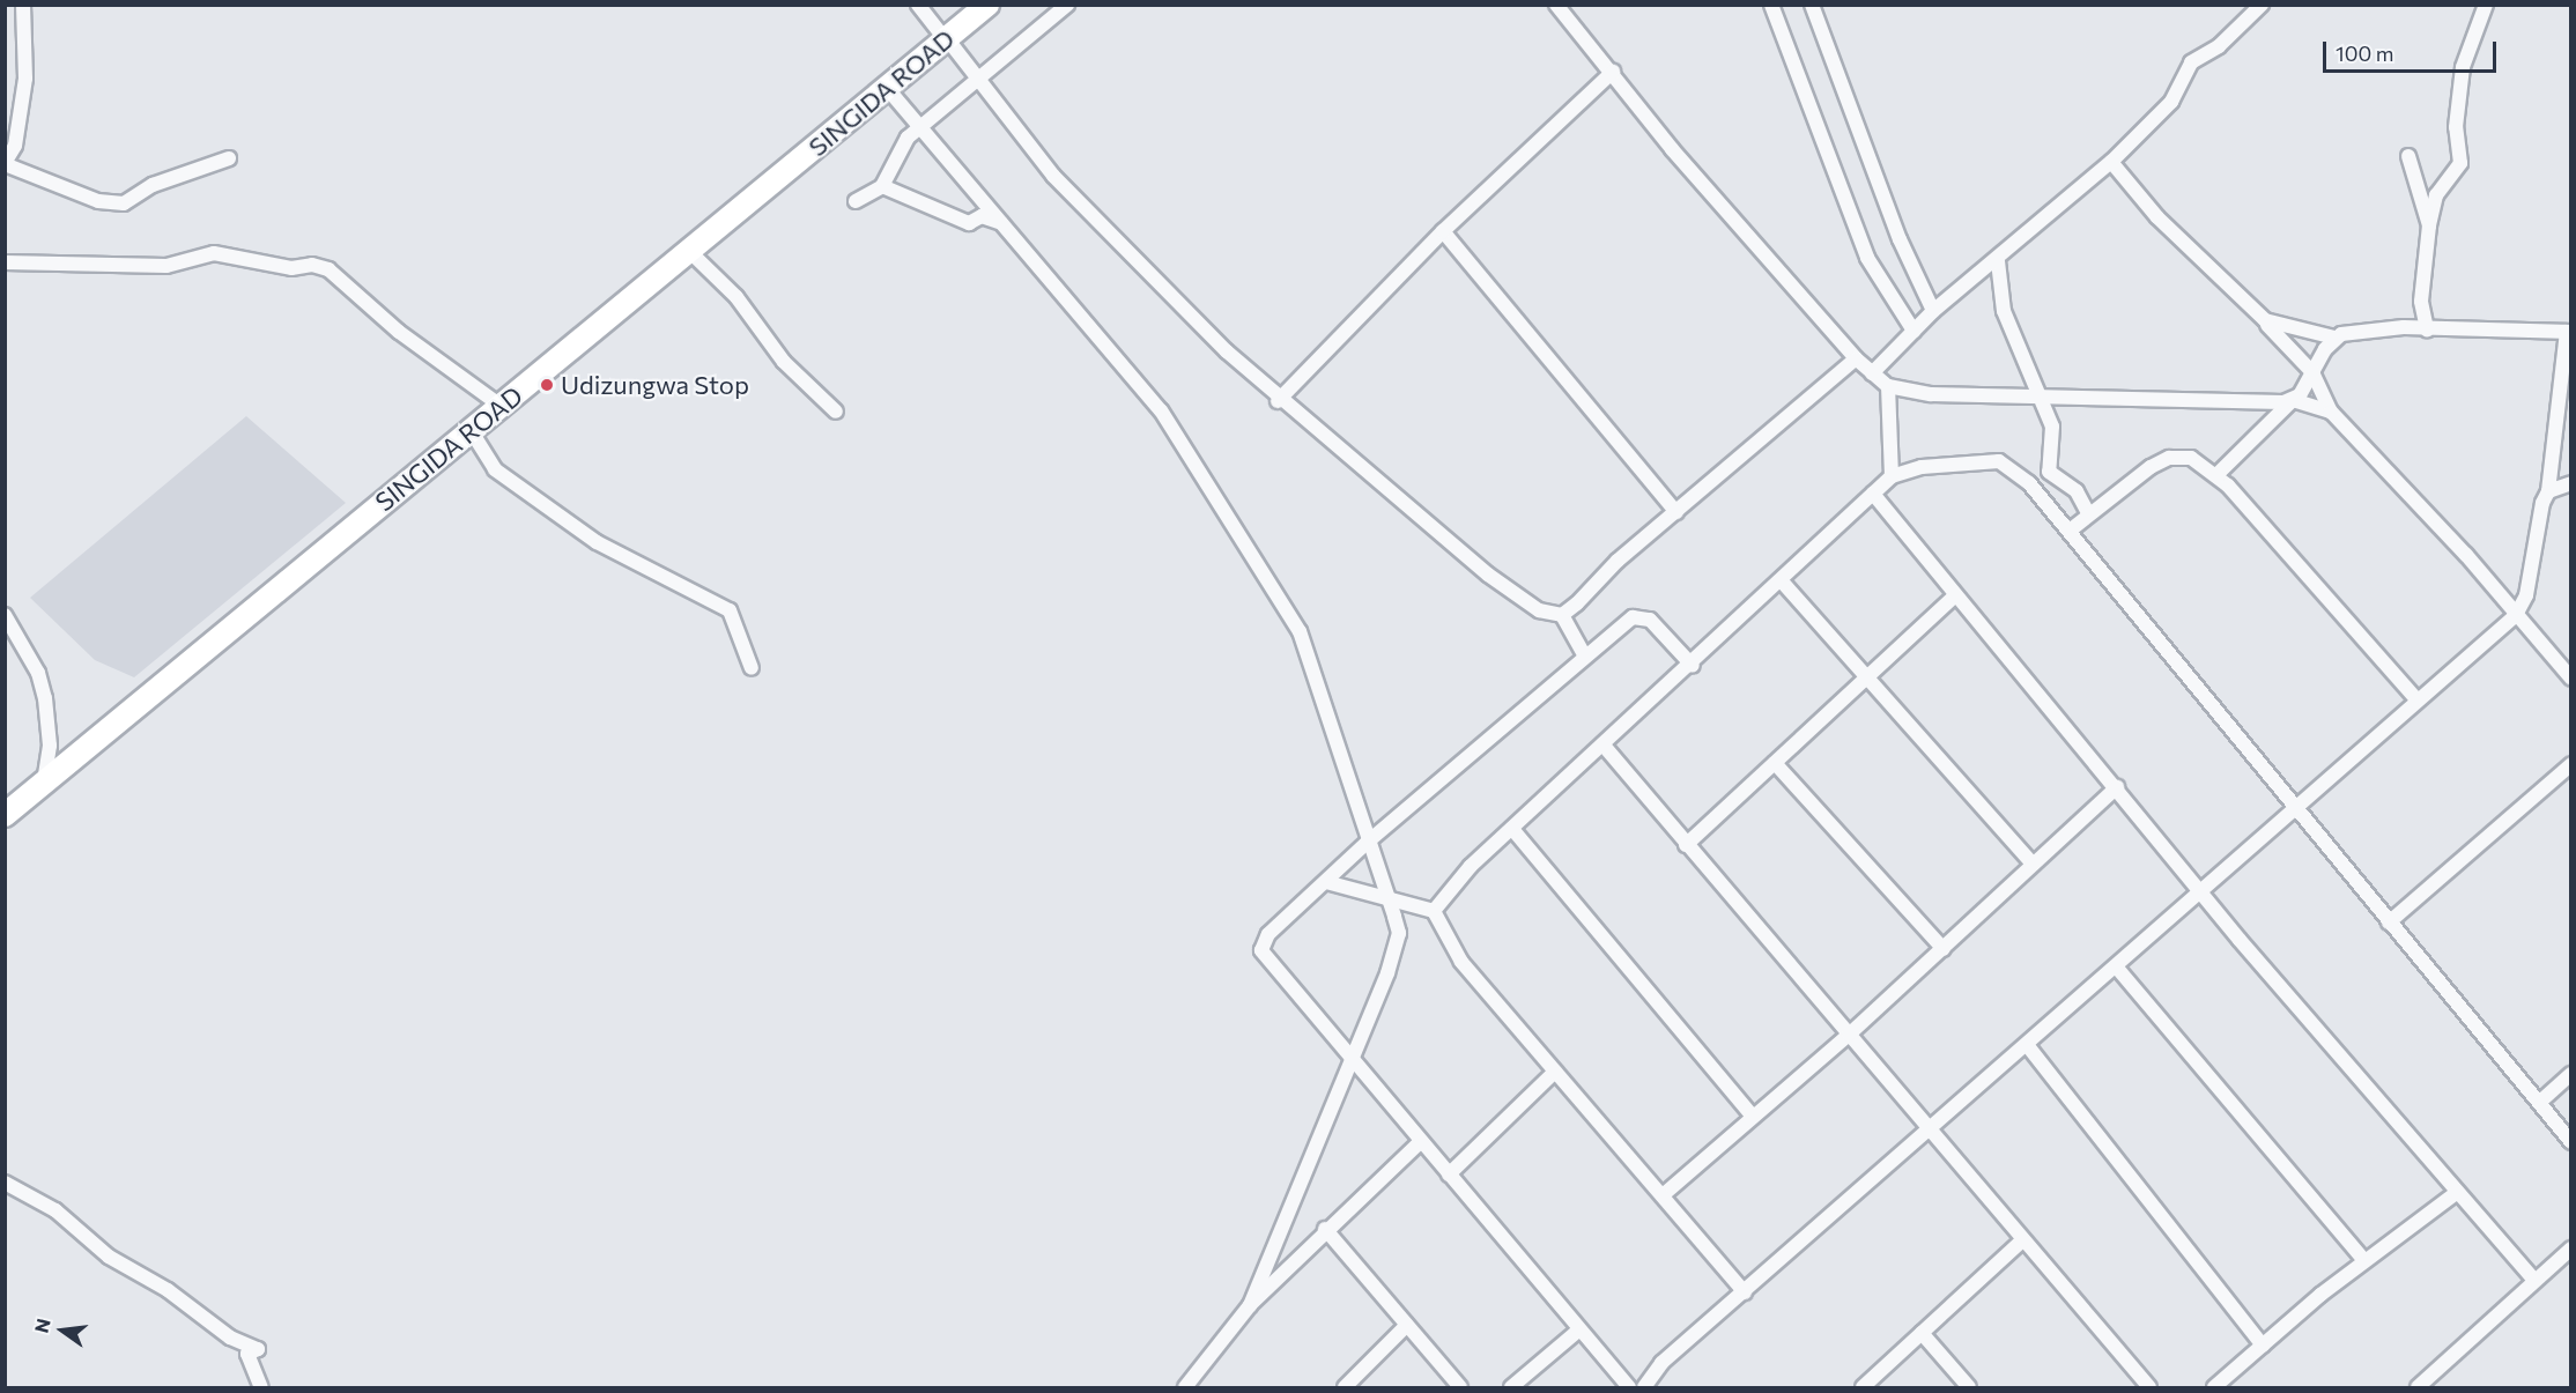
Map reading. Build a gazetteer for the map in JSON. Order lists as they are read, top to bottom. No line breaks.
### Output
{"streets":{"highway":["SINGIDA ROAD"]},"places":["Udizungwa Stop"],"scale_bar":"100 m","north":"left"}
